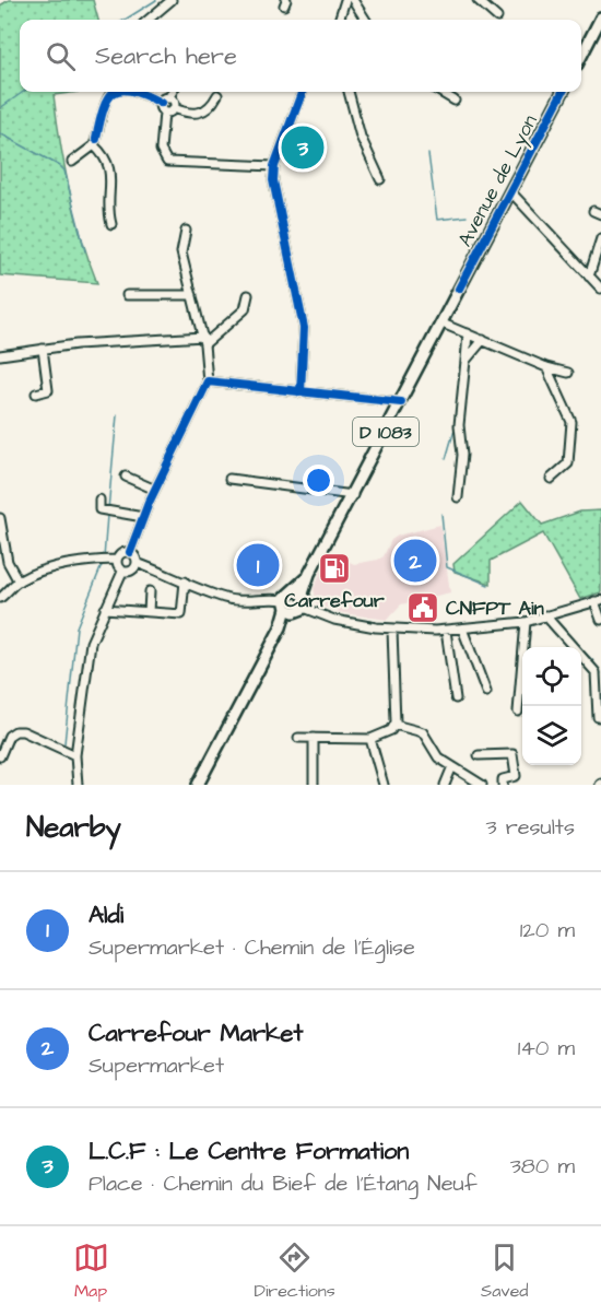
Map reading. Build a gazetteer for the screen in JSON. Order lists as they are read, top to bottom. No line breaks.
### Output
{"streets":{"main road":["Avenue de Lyon","D 1083"]},"places":{"fuel station":["Carrefour"],"public building":["CNFPT Ain"]},"page":{"search":"Search here","pins":["3","2","1"],"heading":["Nearby","3 results"],"list":[{"mark":"1","name":"Aldi","note":"Supermarket · Chemin de l'Église","value":"120 m"},{"mark":"2","name":"Carrefour Market","note":"Supermarket","value":"140 m"},{"mark":"3","name":"L.C.F : Le Centre Formation","note":"Place · Chemin du Bief de l'Étang Neuf","value":"380 m"}],"nav":["Map","Directions","Saved"]}}
